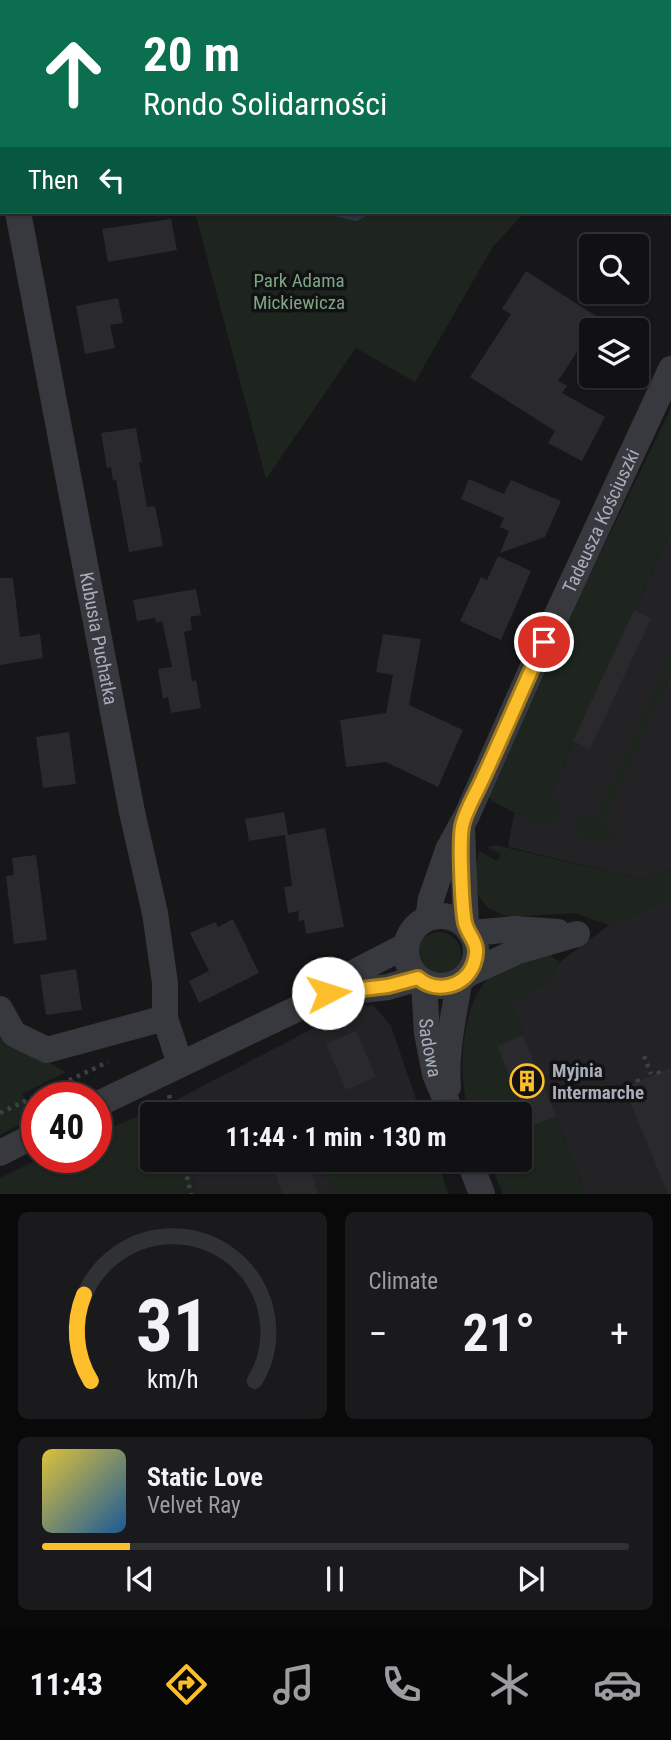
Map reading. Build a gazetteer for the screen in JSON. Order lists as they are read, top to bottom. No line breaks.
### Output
{"streets":{"street":["Tadeusza Kościuszki","Kubusia Puchatka","Sadowa"]},"crossings":[["Tadeusza Kościuszki","Sadowa"]],"parks":["Park Adama Mickiewicza"],"places":{"building":["Myjnia Intermarche"]},"page":{"turn":["20 m","Rondo Solidarności"],"then":"Then","limit":"40","trip":"11:44 · 1 min · 130 m","tile":"Climate","heat":["−","21°","+"],"song":["Static Love","Velvet Ray"],"tabs":"11:43","gauge":["31","km/h"]}}
